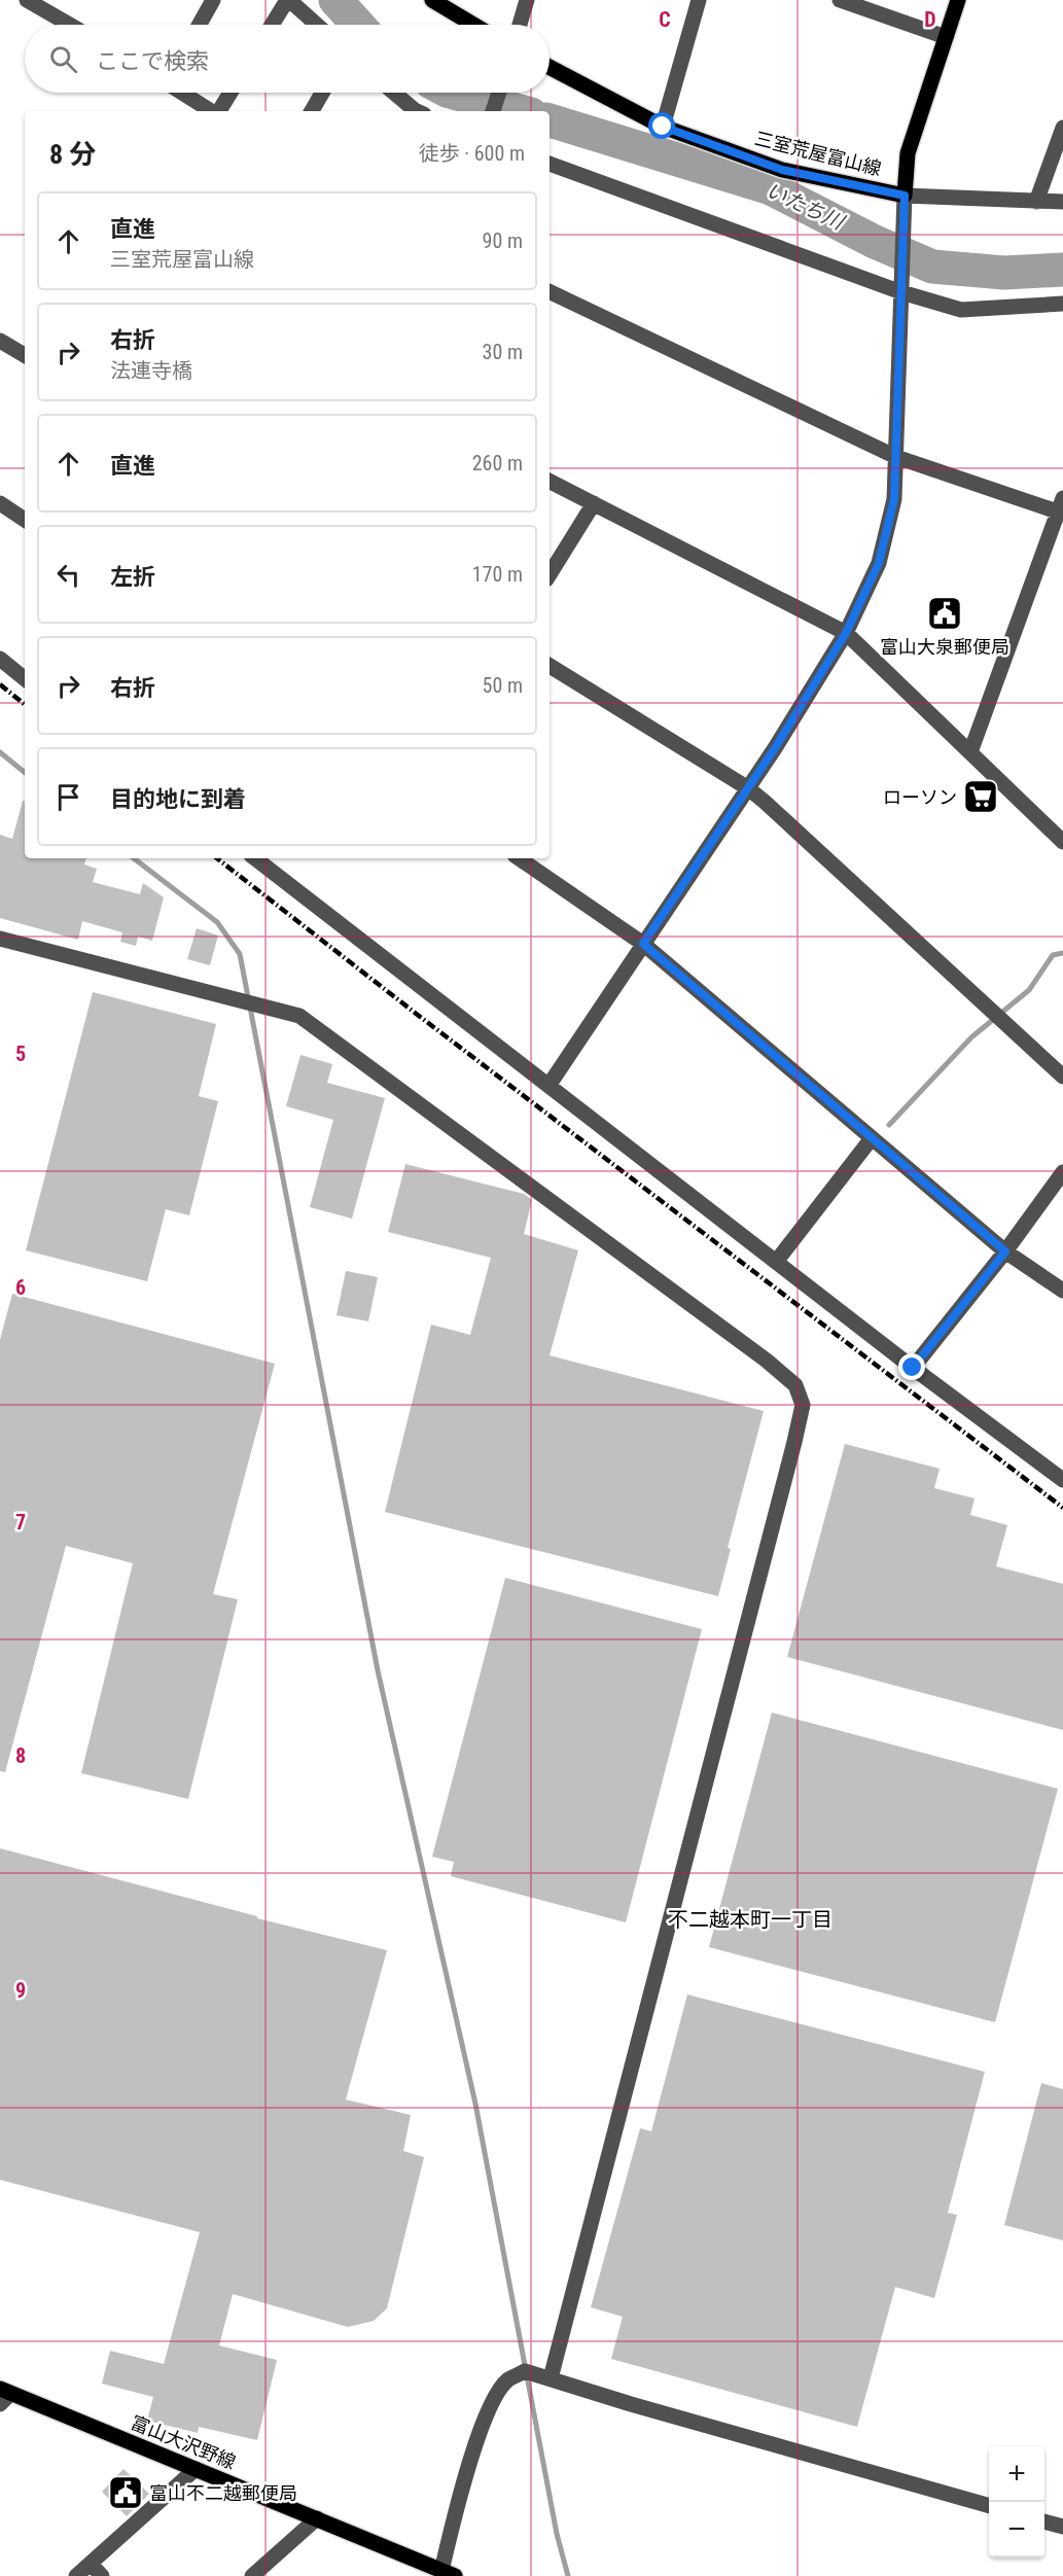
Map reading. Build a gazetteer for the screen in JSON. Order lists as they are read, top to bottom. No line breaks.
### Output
{"streets":{"main road":["三室荒屋富山線","富山大沢野線"]},"districts":["不二越本町一丁目"],"water":["いたち川"],"places":{"public building":["富山大泉郵便局","富山不二越郵便局"],"supermarket":["ローソン"]},"page":{"search":"ここで検索","heading":["8 分","徒歩 · 600 m"],"list":[["直進","三室荒屋富山線","90 m"],["右折","法連寺橋","30 m"],["直進","260 m"],["左折","170 m"],["右折","50 m"],"目的地に到着"],"map_buttons":["+","−"]},"grid":{"columns":["C","D"],"rows":["5","6","7","8","9"]}}
